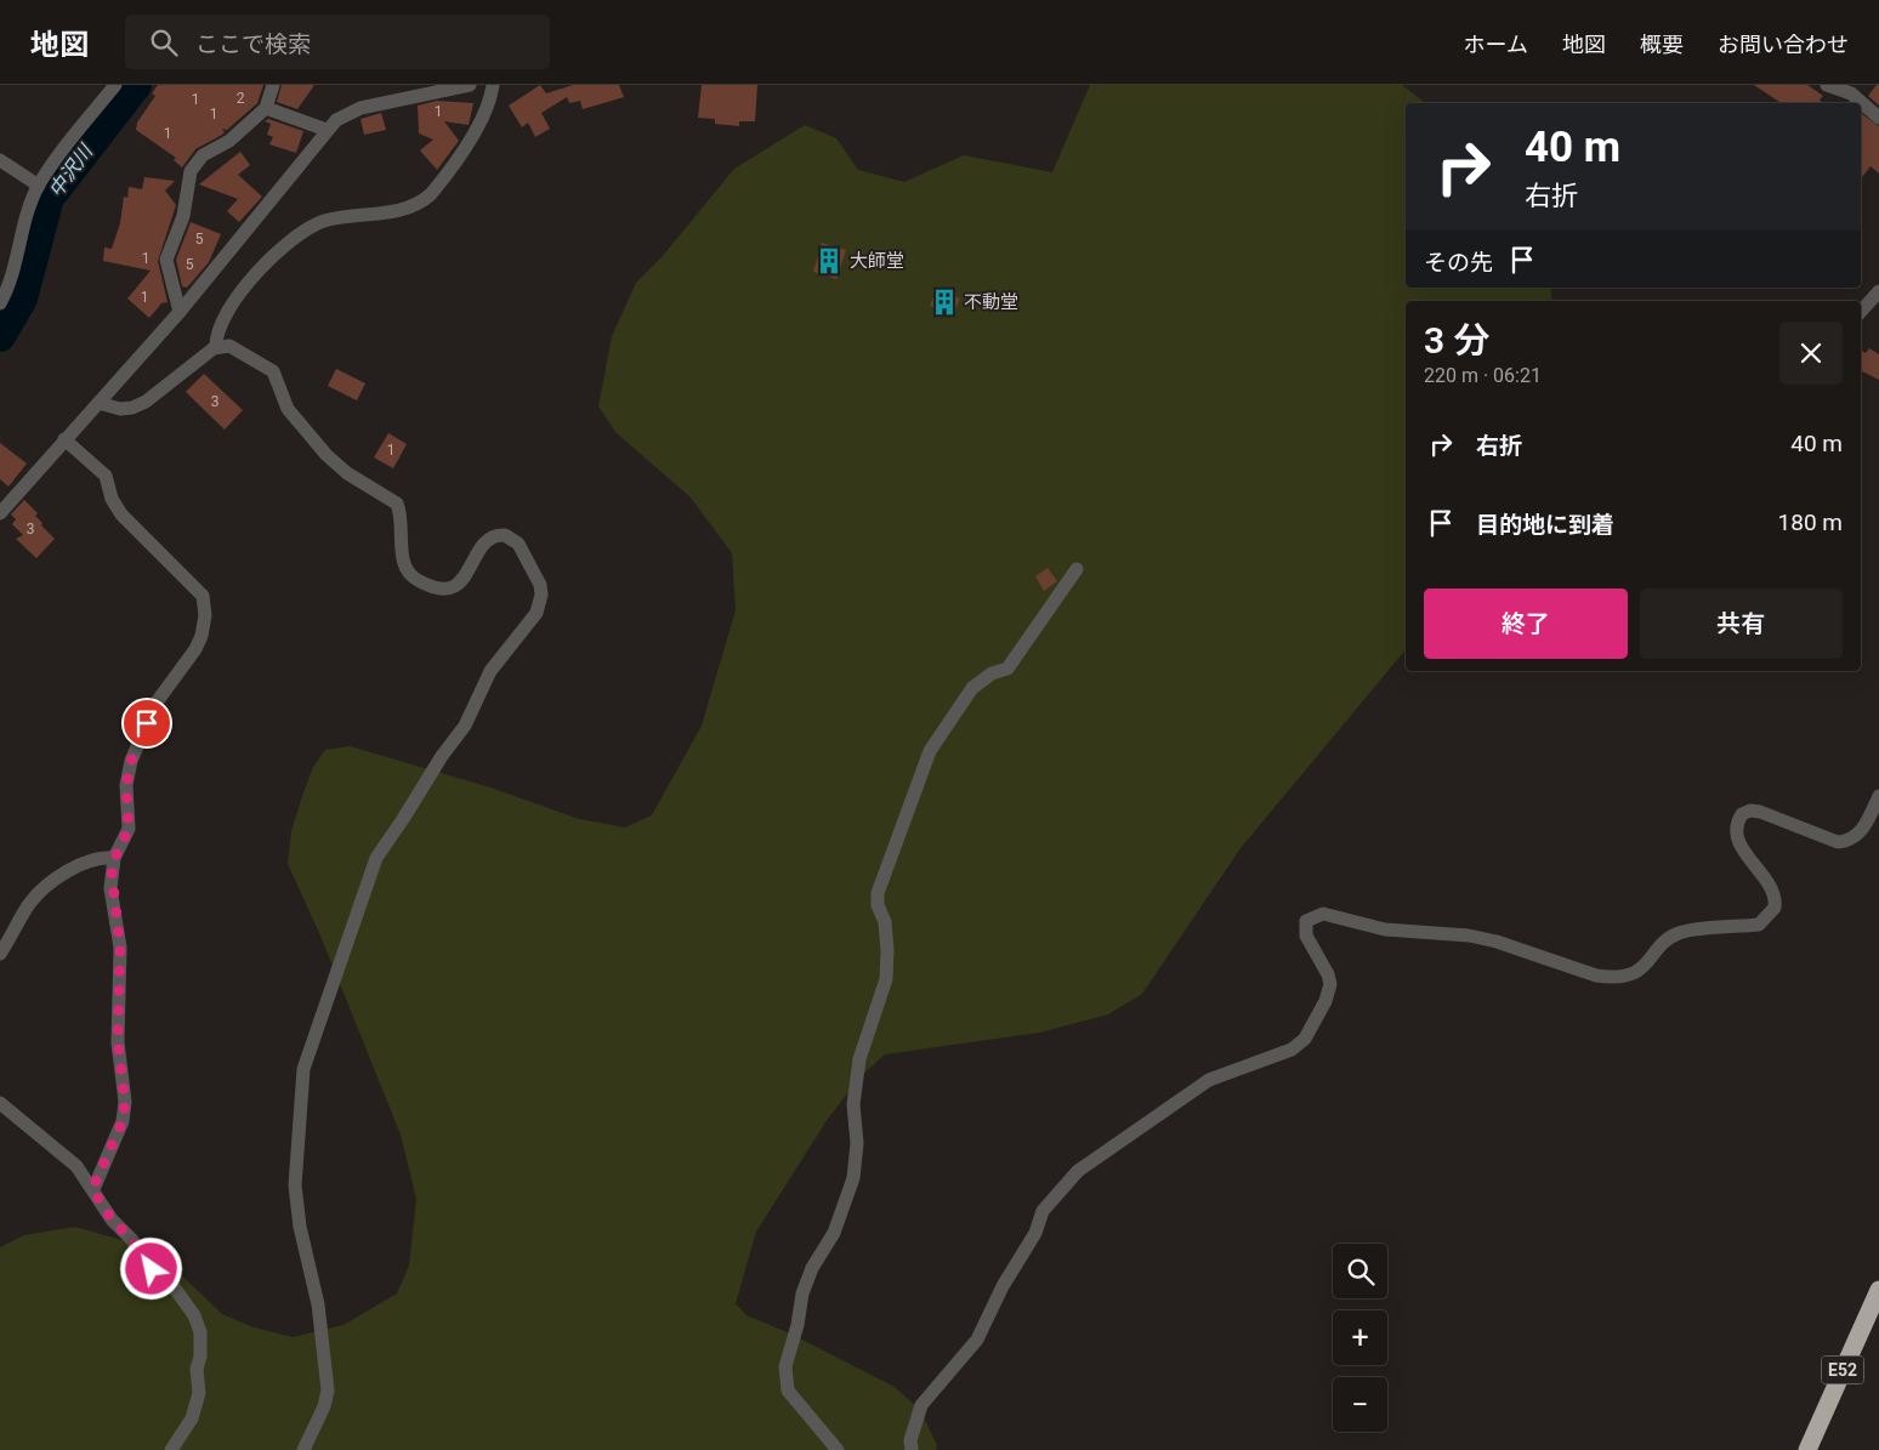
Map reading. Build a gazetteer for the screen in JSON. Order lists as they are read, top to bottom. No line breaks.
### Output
{"streets":{"highway":["E52"]},"water":["中沢川"],"places":{"building":["大師堂","不動堂"]},"house_numbers":["2","1","1","1","1","5","1","5","1","3","1","3"],"page":{"header":"地図","search":"ここで検索","nav":["ホーム","地図","概要","お問い合わせ"],"turn":["40 m","右折"],"then":"その先","heading":["3 分","220 m · 06:21"],"list":[{"name":"右折","value":"40 m"},{"name":"目的地に到着","value":"180 m"}],"buttons":["終了","共有"],"map_buttons":["+","−"]}}
